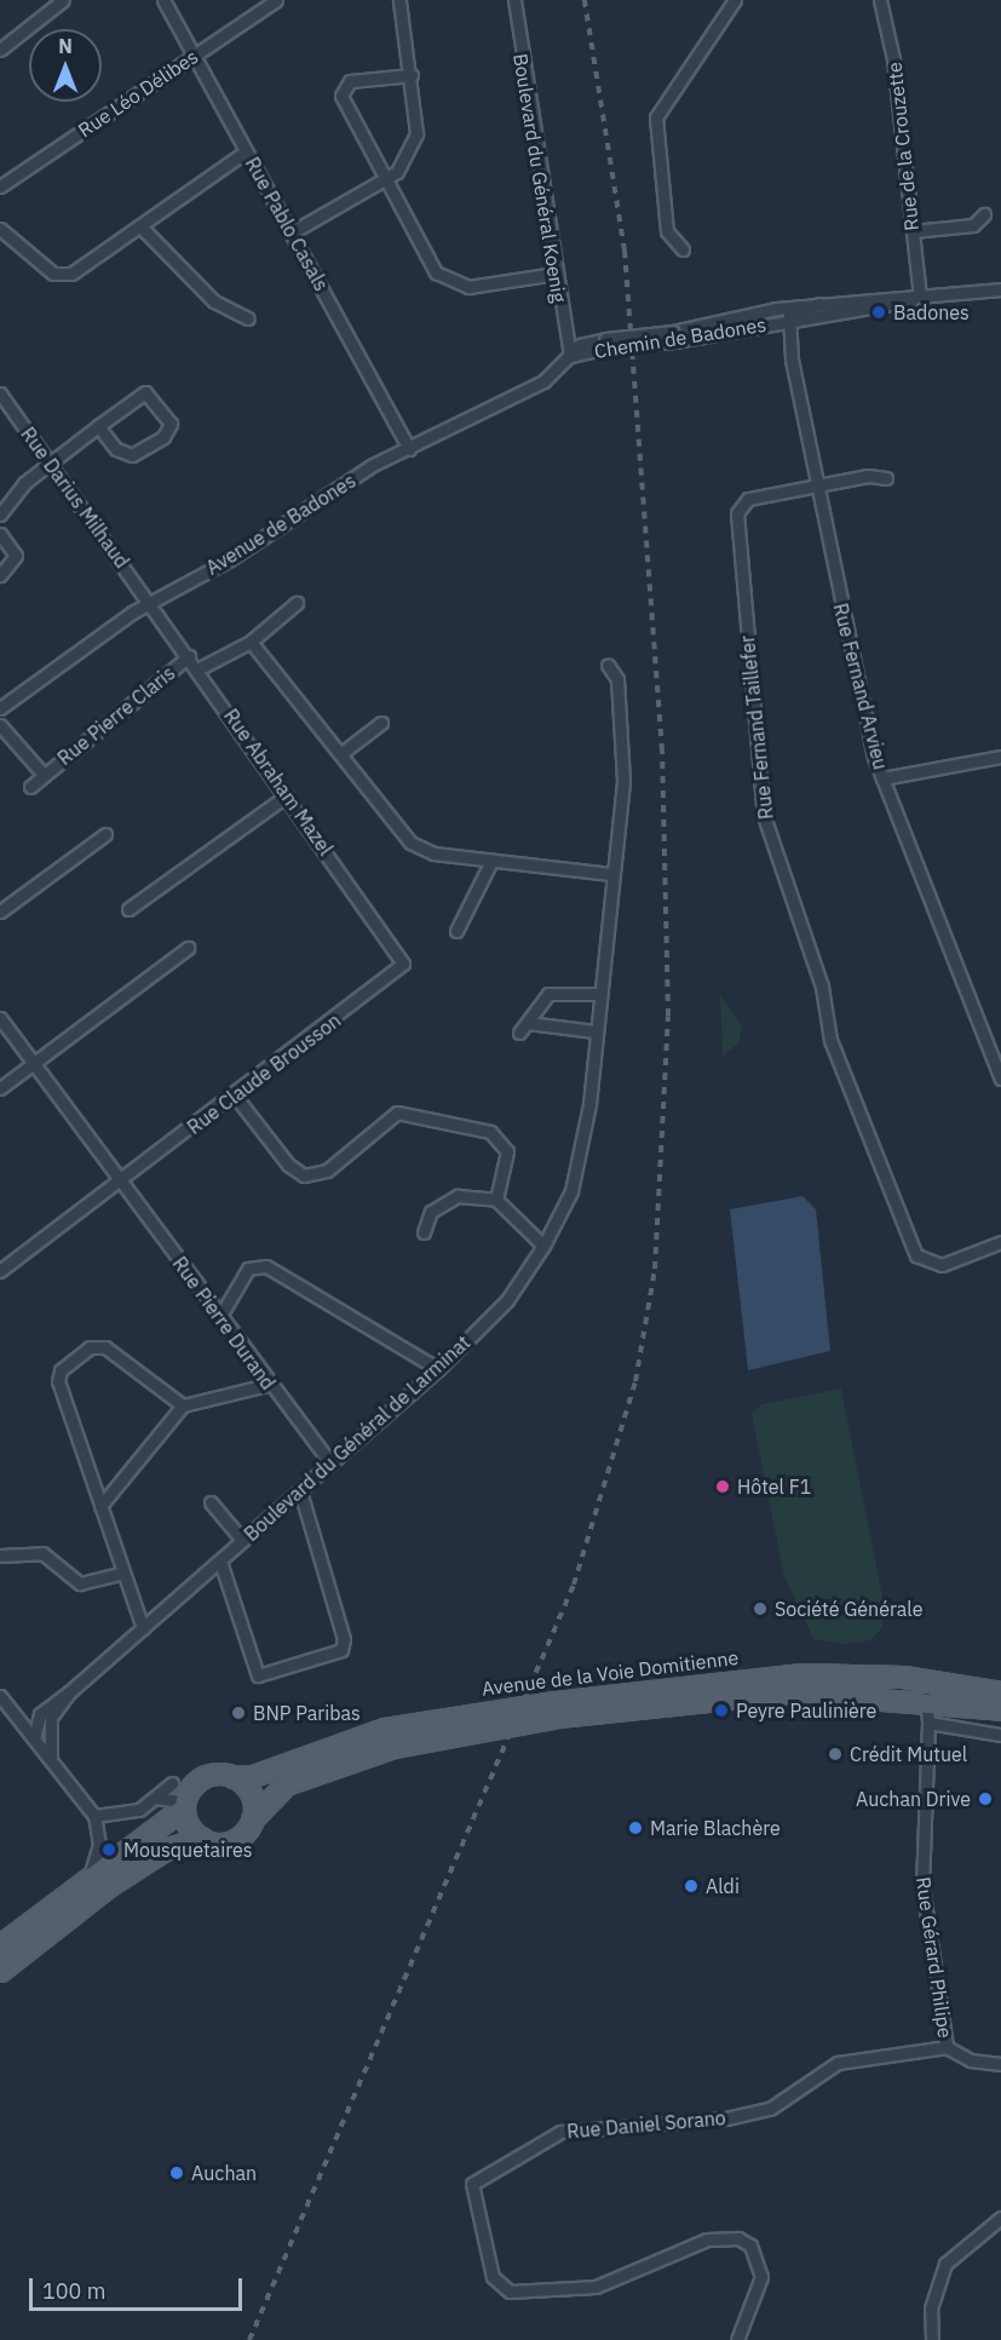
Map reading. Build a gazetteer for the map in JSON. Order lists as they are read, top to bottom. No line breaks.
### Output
{"streets":{"main road":["Avenue de la Voie Domitienne"],"street":["Rue Léo Délibes","Rue de la Crouzette","Boulevard du Général Koenig","Rue Pablo Casals","Chemin de Badones","Rue Darius Milhaud","Avenue de Badones","Rue Fernand Arvieu","Rue Pierre Claris","Rue Fernand Taillefer","Rue Abraham Mazel","Rue Claude Brousson","Rue Pierre Durand","Boulevard du Général de Larminat","Rue Gérard Philipe","Rue Daniel Sorano"]},"crossings":[["Rue Léo Délibes","Rue Pablo Casals"],["Rue de la Crouzette","Chemin de Badones"],["Boulevard du Général Koenig","Chemin de Badones"],["Boulevard du Général Koenig","Avenue de Badones"],["Rue Pablo Casals","Avenue de Badones"],["Chemin de Badones","Avenue de Badones"],["Chemin de Badones","Rue Fernand Arvieu"],["Rue Darius Milhaud","Avenue de Badones"],["Rue Darius Milhaud","Rue Abraham Mazel"],["Avenue de Badones","Rue Abraham Mazel"],["Rue Fernand Arvieu","Rue Fernand Taillefer"],["Rue Pierre Claris","Rue Abraham Mazel"],["Rue Abraham Mazel","Rue Claude Brousson"],["Rue Claude Brousson","Rue Pierre Durand"],["Rue Pierre Durand","Boulevard du Général de Larminat"],["Rue Gérard Philipe","Rue Daniel Sorano"]],"places":["Badones","Hôtel F1","Société Générale","Peyre Paulinière","BNP Paribas","Crédit Mutuel","Auchan Drive","Marie Blachère","Mousquetaires","Aldi","Auchan"],"scale_bar":"100 m","north":"top"}
